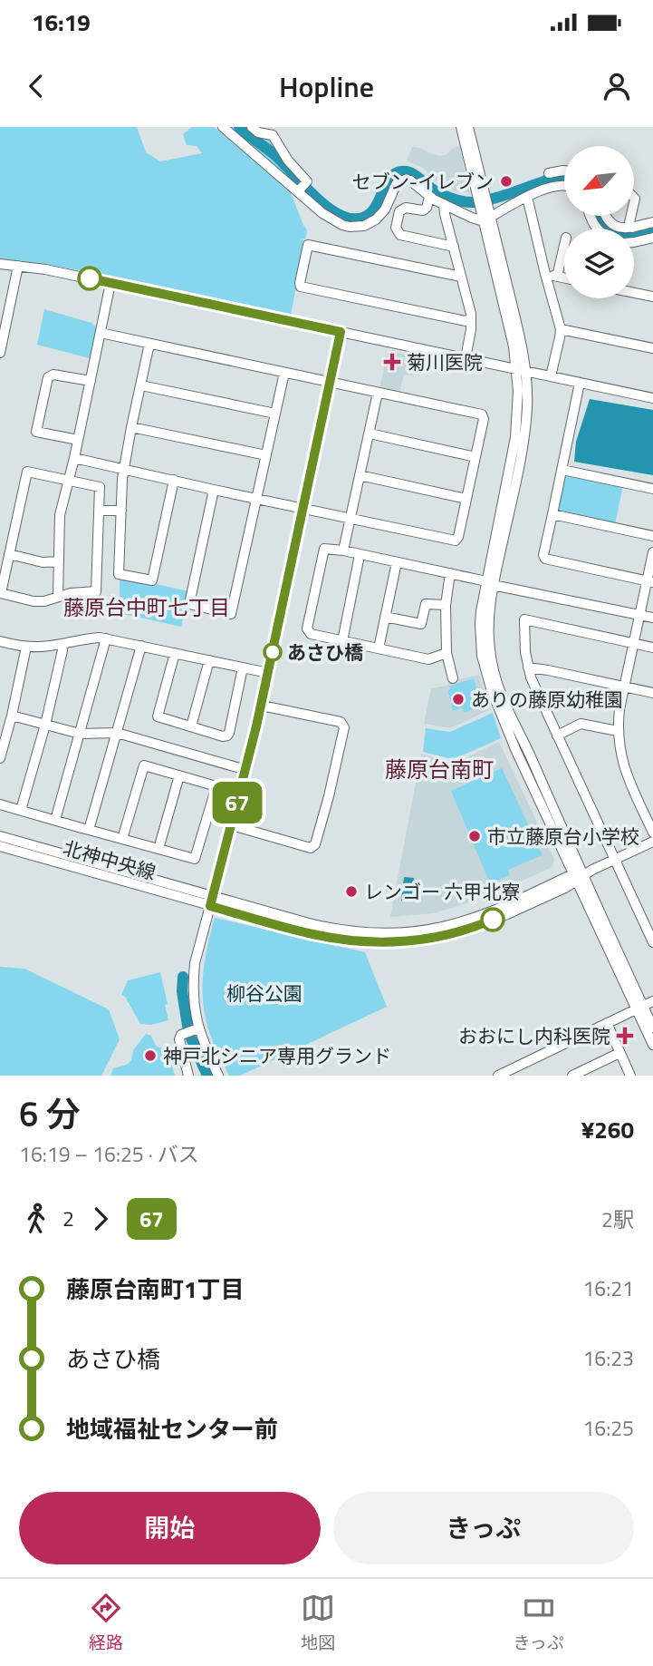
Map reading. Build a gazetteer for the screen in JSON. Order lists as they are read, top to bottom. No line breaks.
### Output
{"streets":{"street":["北神中央線"]},"districts":["藤原台中町七丁目","藤原台南町"],"parks":["柳谷公園"],"places":{"other":["セブン-イレブン","あさひ橋","ありの藤原幼稚園","市立藤原台小学校","レンゴー 六甲北寮","神戸北シニア専用グランド"],"health":["菊川医院","おおにし内科医院"]},"lines":["bus line 67"],"north":"bottom left","page":{"status":"16:19","header":"Hopline","on_map":"67","heading":["6 分","16:19 – 16:25 · バス","¥260"],"legs":["2","67","2駅"],"list":[{"name":"藤原台南町1丁目","value":"16:21"},{"name":"あさひ橋","value":"16:23"},{"name":"地域福祉センター前","value":"16:25"}],"buttons":["開始","きっぷ"],"tabs":["経路","地図","きっぷ"]}}
